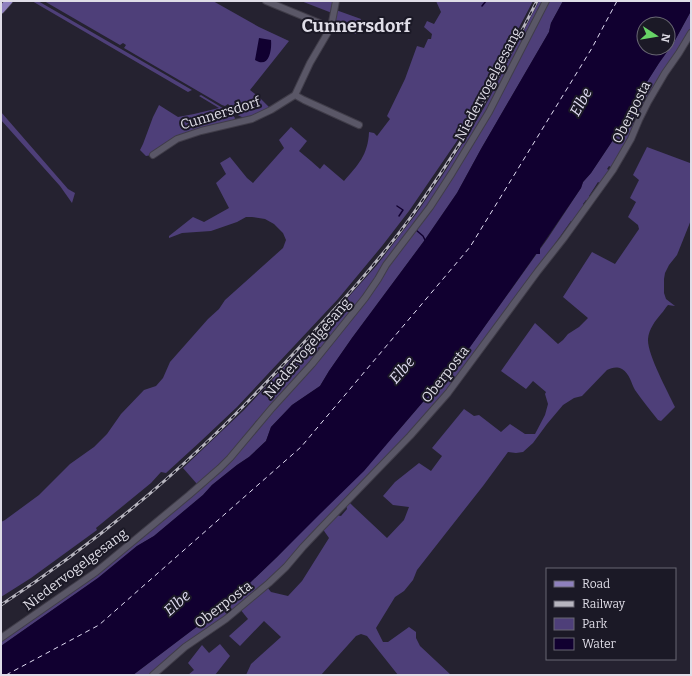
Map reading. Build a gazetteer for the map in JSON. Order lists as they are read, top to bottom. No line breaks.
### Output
{"streets":{"street":["Niedervogelgesang","Oberposta","Cunnersdorf"]},"districts":["Cunnersdorf"],"water":["Elbe"],"legend":["Road","Railway","Park","Water"],"north":"right"}
